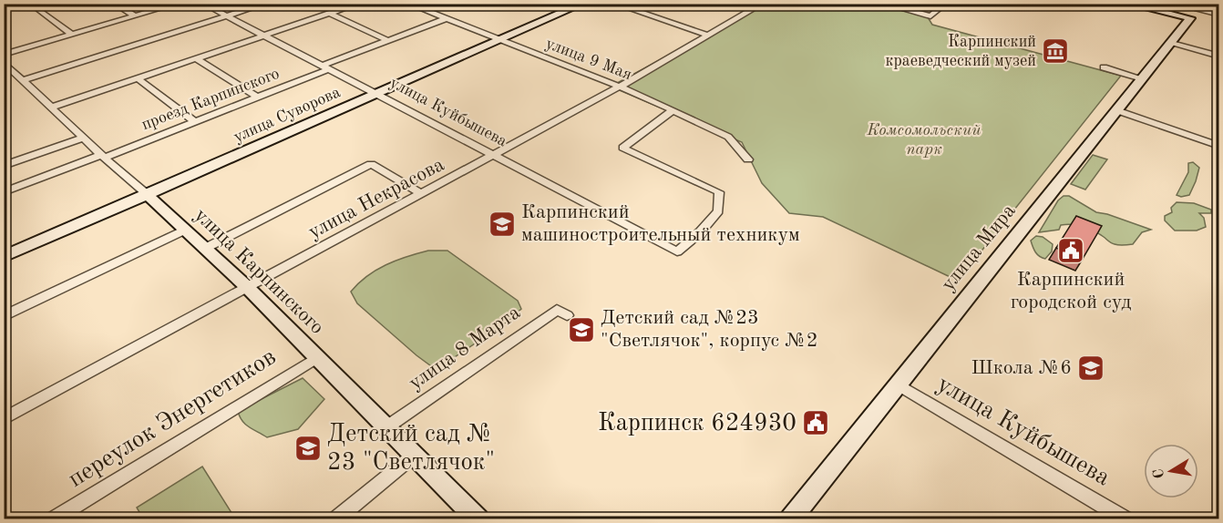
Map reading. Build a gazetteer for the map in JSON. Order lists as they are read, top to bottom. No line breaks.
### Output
{"streets":{"street":["улица 9 Мая","проезд Карпинского","улица Куйбышева","улица Суворова","улица Некрасова","улица Мира","улица Карпинского","улица 8 Марта","переулок Энергетиков"]},"crossings":[["улица 9 Мая","проезд Карпинского"],["улица 9 Мая","улица Куйбышева"],["улица 9 Мая","улица Суворова"],["улица 9 Мая","улица Некрасова"],["проезд Карпинского","улица Куйбышева"],["проезд Карпинского","улица Карпинского"],["улица Куйбышева","улица Суворова"],["улица Куйбышева","улица Некрасова"],["улица Куйбышева","улица Мира"],["улица Суворова","улица Карпинского"],["улица Некрасова","улица Карпинского"],["улица Карпинского","улица 8 Марта"],["улица Карпинского","переулок Энергетиков"]],"parks":["Комсомольский парк"],"places":{"museum":["Карпинский краеведческий музей"],"school or university":["Карпинский машиностроительный техникум","Детский сад №23 \"Светлячок\", корпус №2","Школа №6","Детский сад № 23 \"Светлячок\""],"public building":["Карпинский городской суд","Карпинск 624930"]},"north":"left"}
